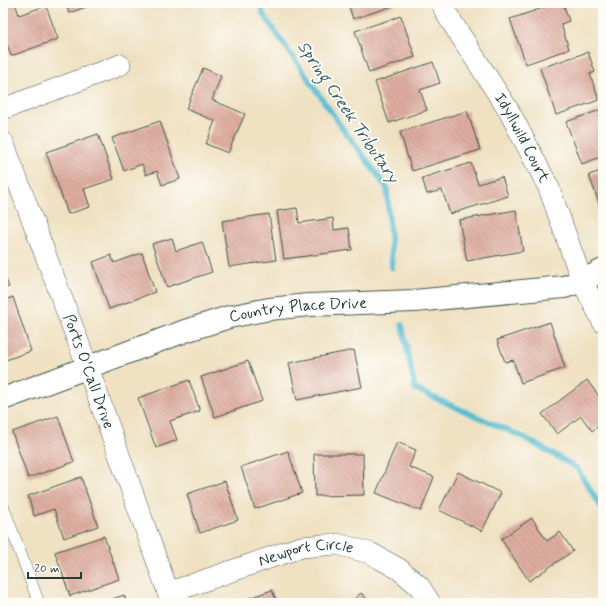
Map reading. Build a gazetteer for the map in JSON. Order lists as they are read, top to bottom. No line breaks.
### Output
{"streets":{"street":["Idyllwild Court","Country Place Drive","Ports O'Call Drive","Newport Circle"]},"crossings":[["Idyllwild Court","Country Place Drive"],["Country Place Drive","Ports O'Call Drive"],["Ports O'Call Drive","Newport Circle"]],"water":["Spring Creek Tributary"],"scale_bar":"20 m"}
